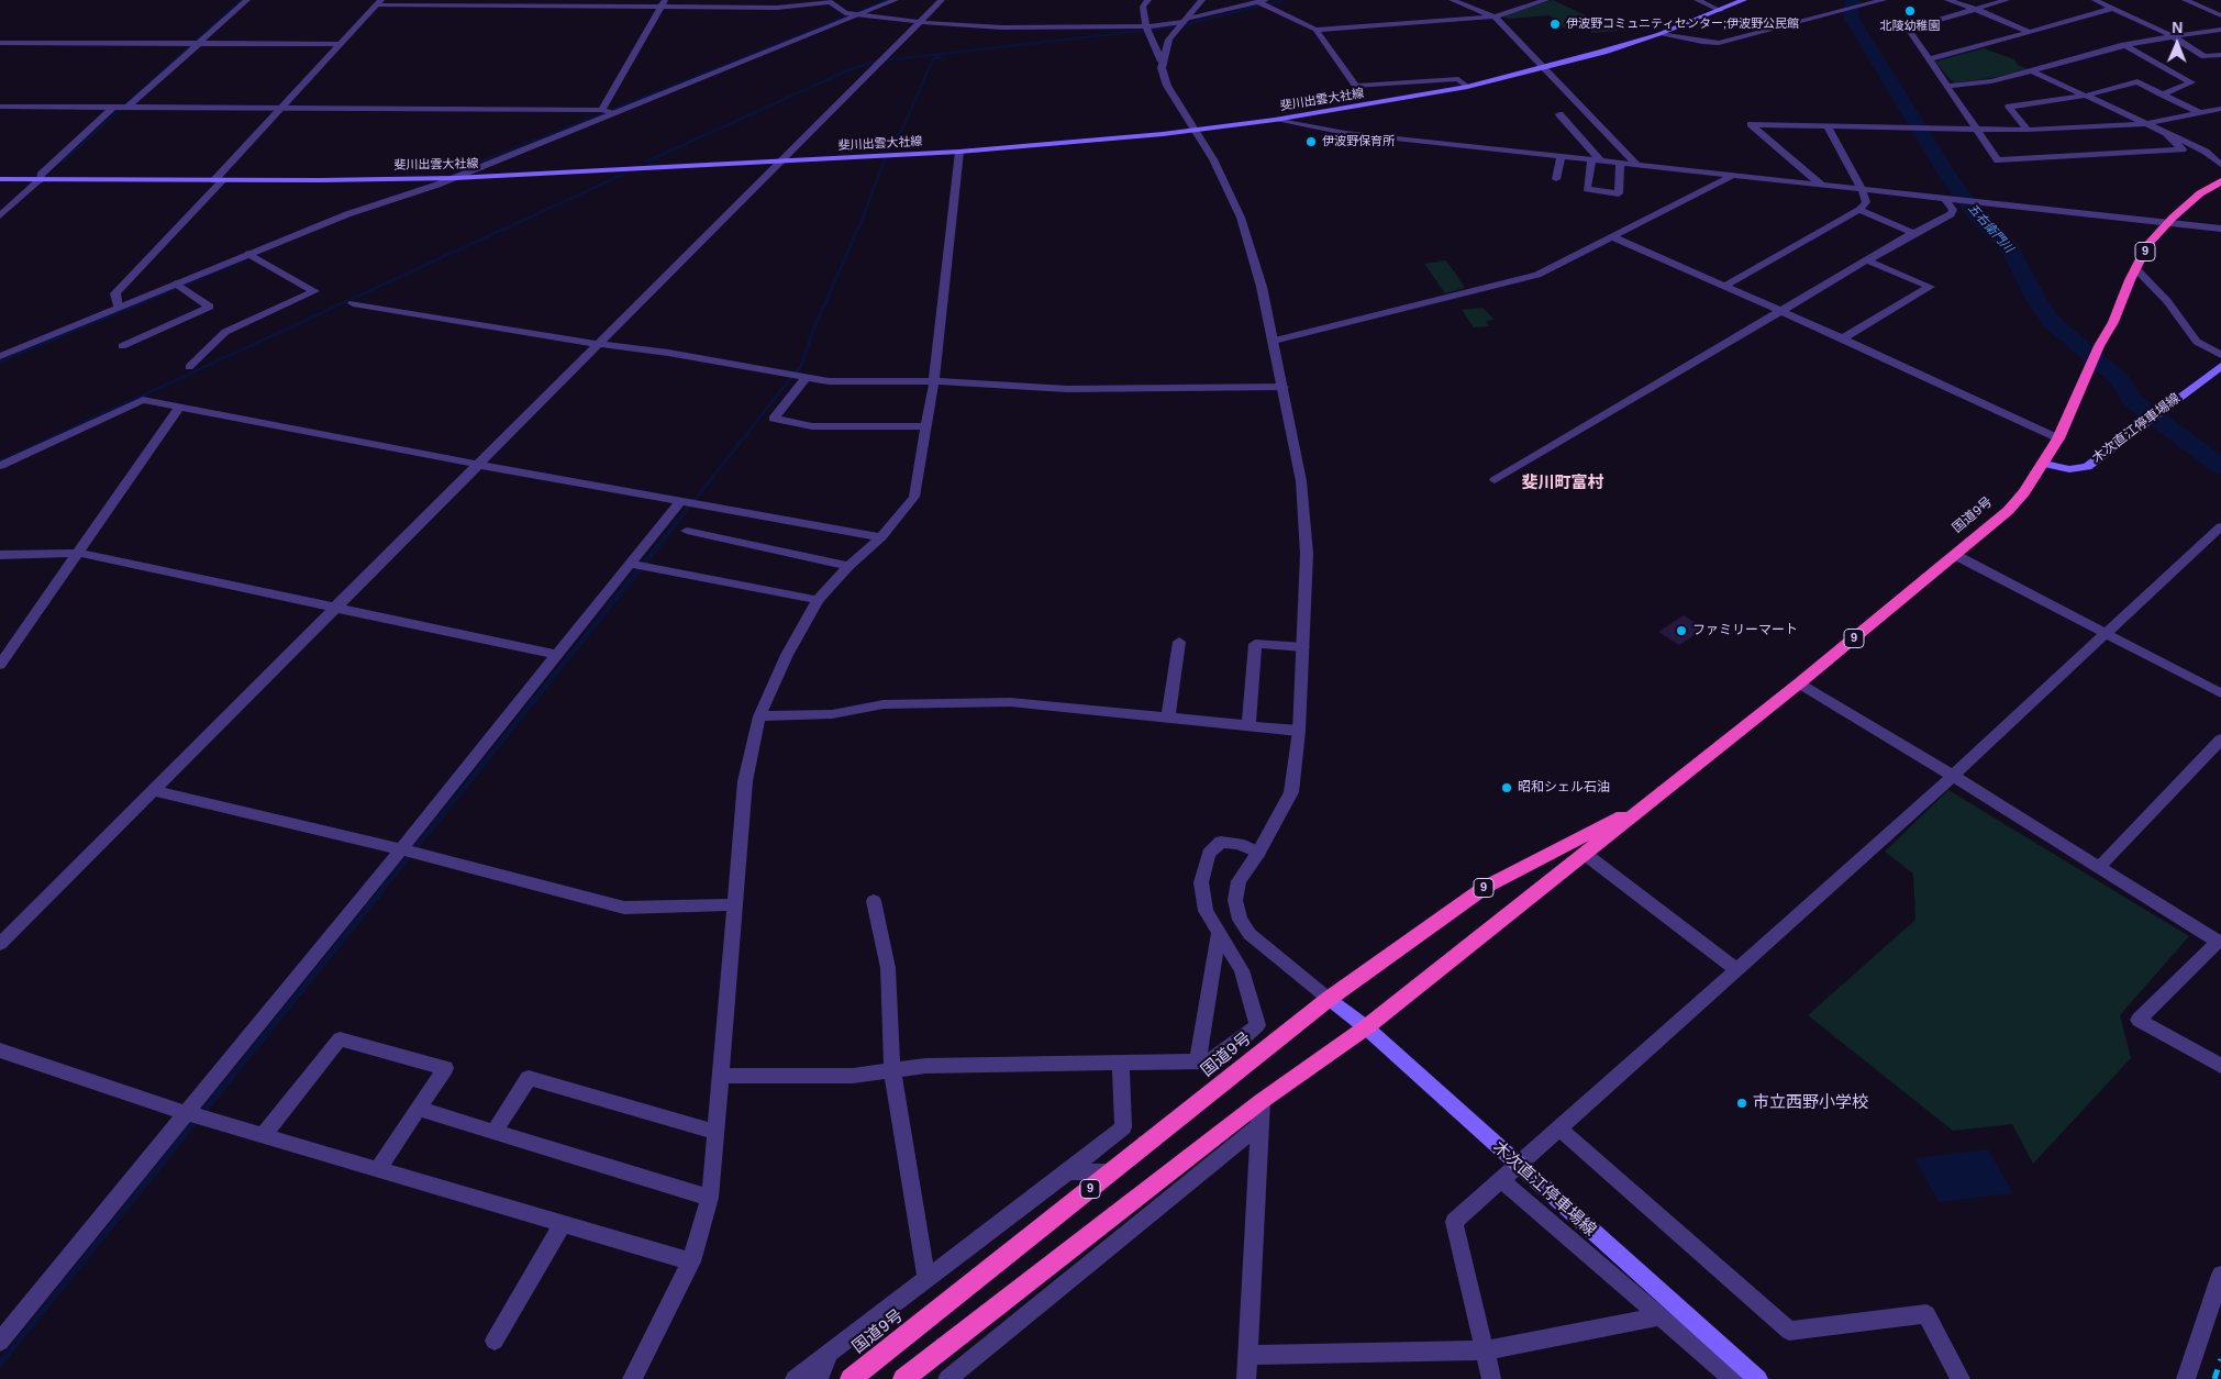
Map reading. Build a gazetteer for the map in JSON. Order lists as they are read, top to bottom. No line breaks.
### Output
{"streets":{"highway":["9","国道9号"],"main road":["斐川出雲大社線","木次直江停車場線"]},"crossings":[["木次直江停車場線","国道9号"]],"districts":["斐川町富村"],"water":["五右衛門川"],"places":["北陵幼稚園","伊波野コミュニティセンター;伊波野公民館","伊波野保育所","ファミリーマート","昭和シェル石油","市立西野小学校"],"north":"top"}
